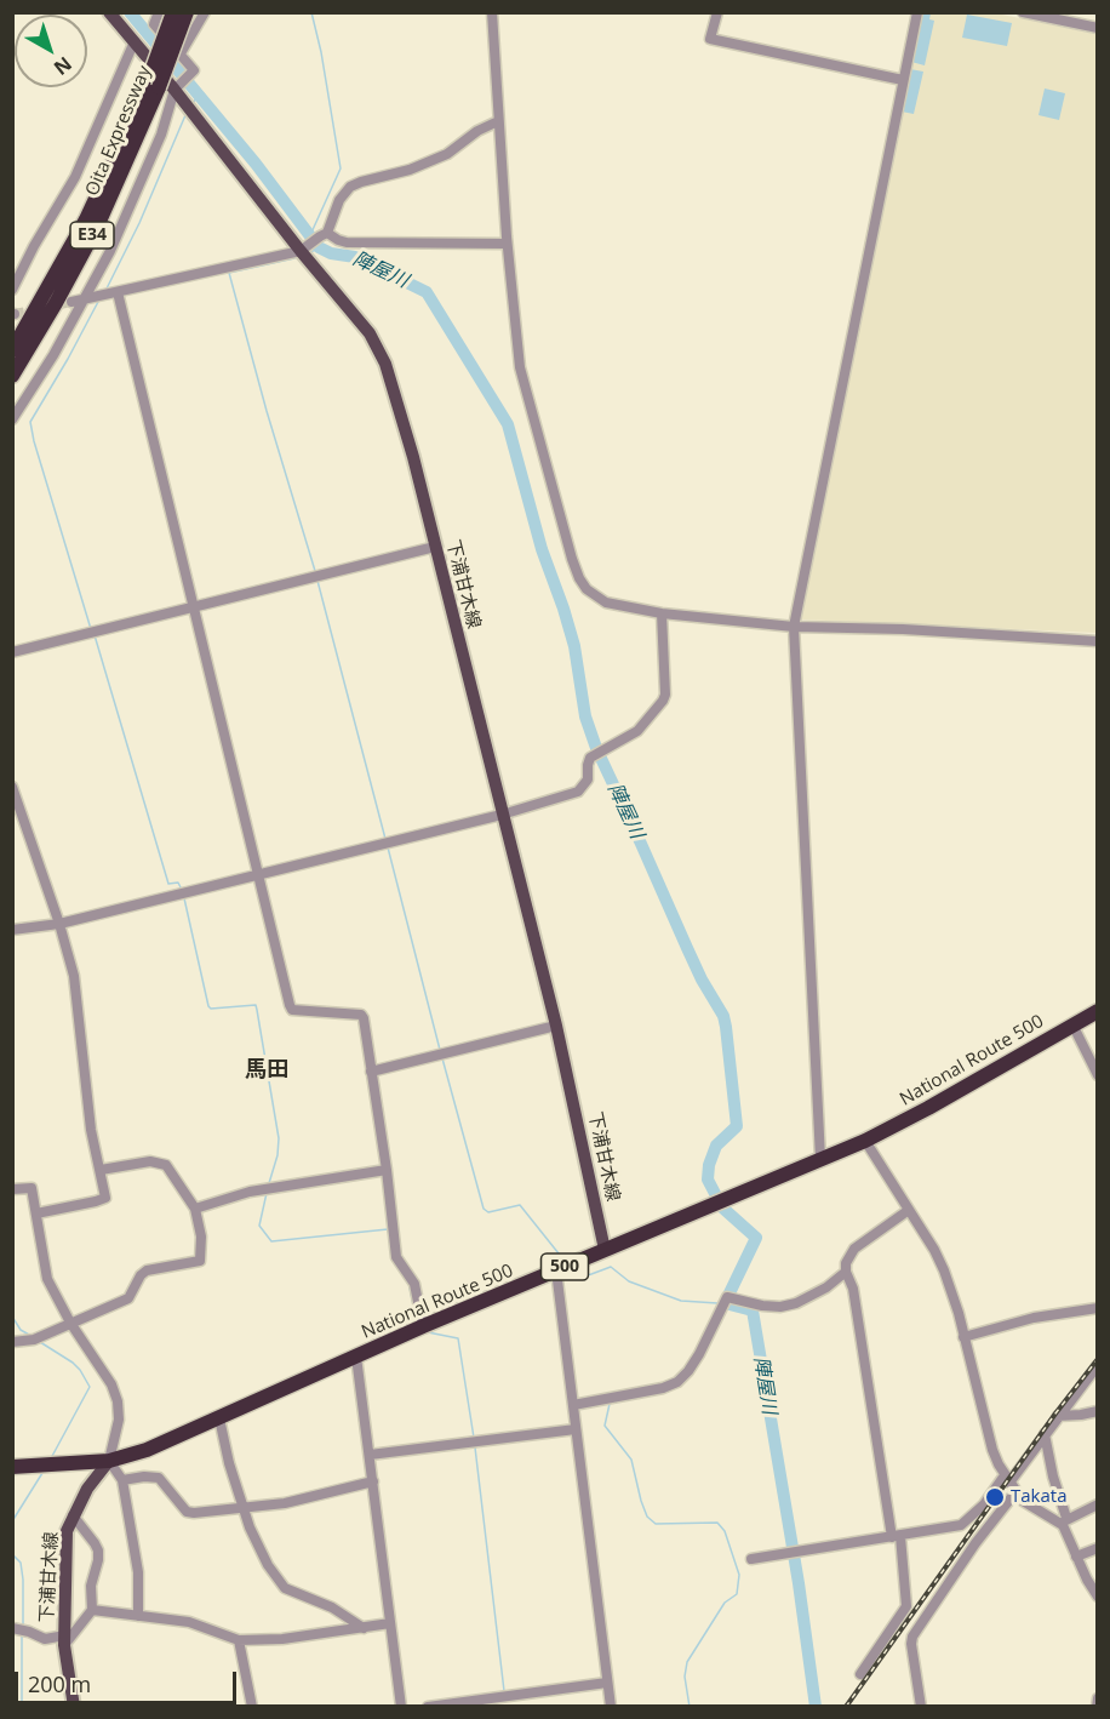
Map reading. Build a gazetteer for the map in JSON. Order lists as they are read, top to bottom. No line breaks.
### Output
{"streets":{"highway":["Oita Expressway","E34","National Route 500","500"],"main road":["下浦甘木線"]},"crossings":[["下浦甘木線","National Route 500"]],"districts":["馬田"],"water":["陣屋川"],"places":["Takata"],"scale_bar":"200 m","north":"bottom right"}
